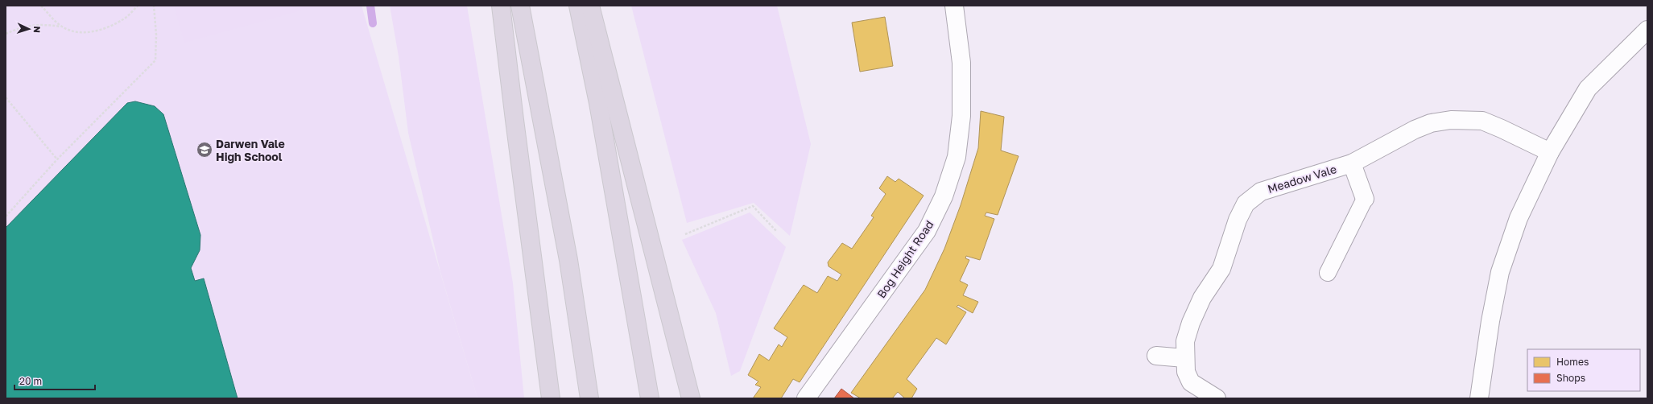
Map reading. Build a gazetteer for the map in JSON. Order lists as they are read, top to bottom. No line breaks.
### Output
{"streets":{"street":["Meadow Vale","Bog Height Road"]},"places":{"school or university":["Darwen Vale High School"]},"legend":["Homes","Shops"],"scale_bar":"20 m","north":"right"}
